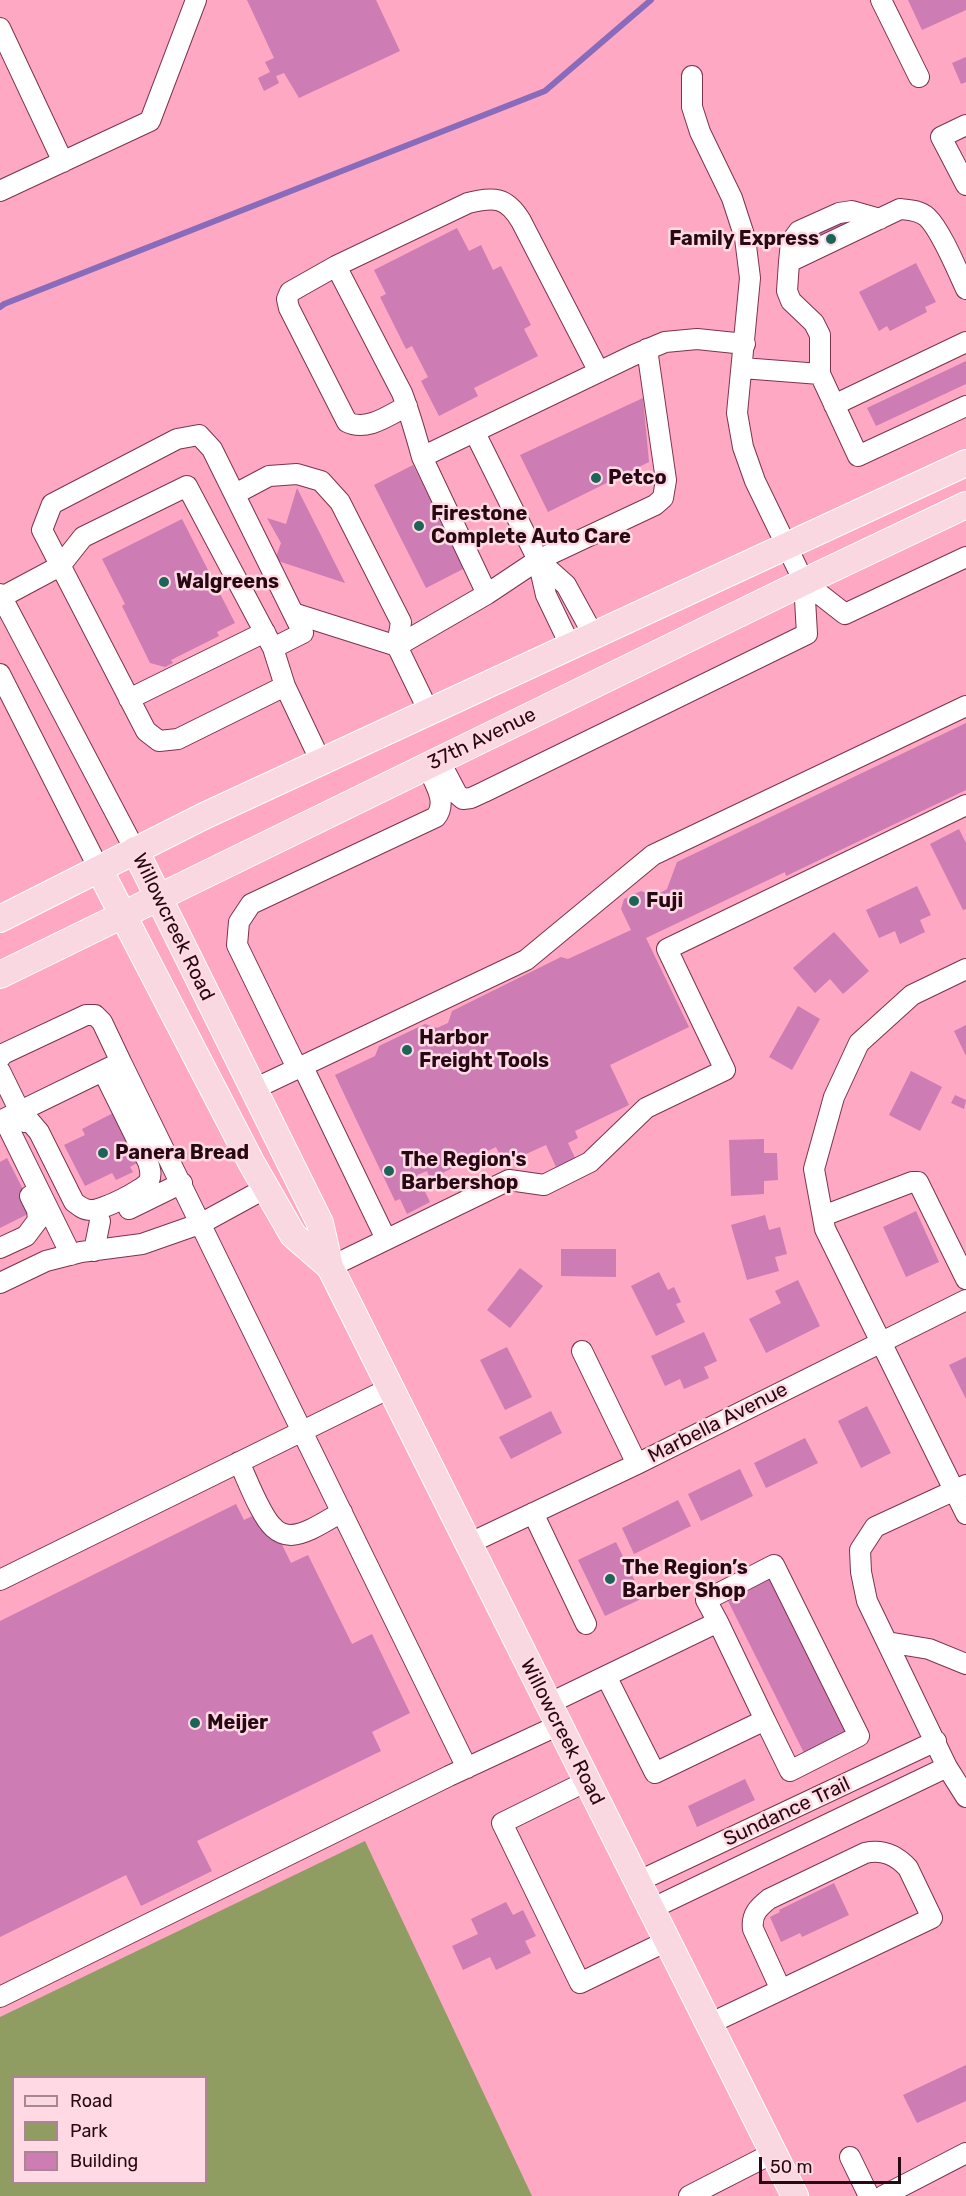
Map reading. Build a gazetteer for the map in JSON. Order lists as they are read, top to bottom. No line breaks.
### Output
{"streets":{"main road":["37th Avenue","Willowcreek Road"],"street":["Marbella Avenue","Sundance Trail"]},"crossings":[["37th Avenue","Willowcreek Road"],["Willowcreek Road","Marbella Avenue"],["Willowcreek Road","Sundance Trail"]],"places":["Family Express","Petco","Firestone Complete Auto Care","Walgreens","Fuji","Harbor Freight Tools","Panera Bread","The Region's Barbershop","The Region’s Barber Shop","Meijer"],"legend":["Road","Park","Building"],"scale_bar":"50 m"}
